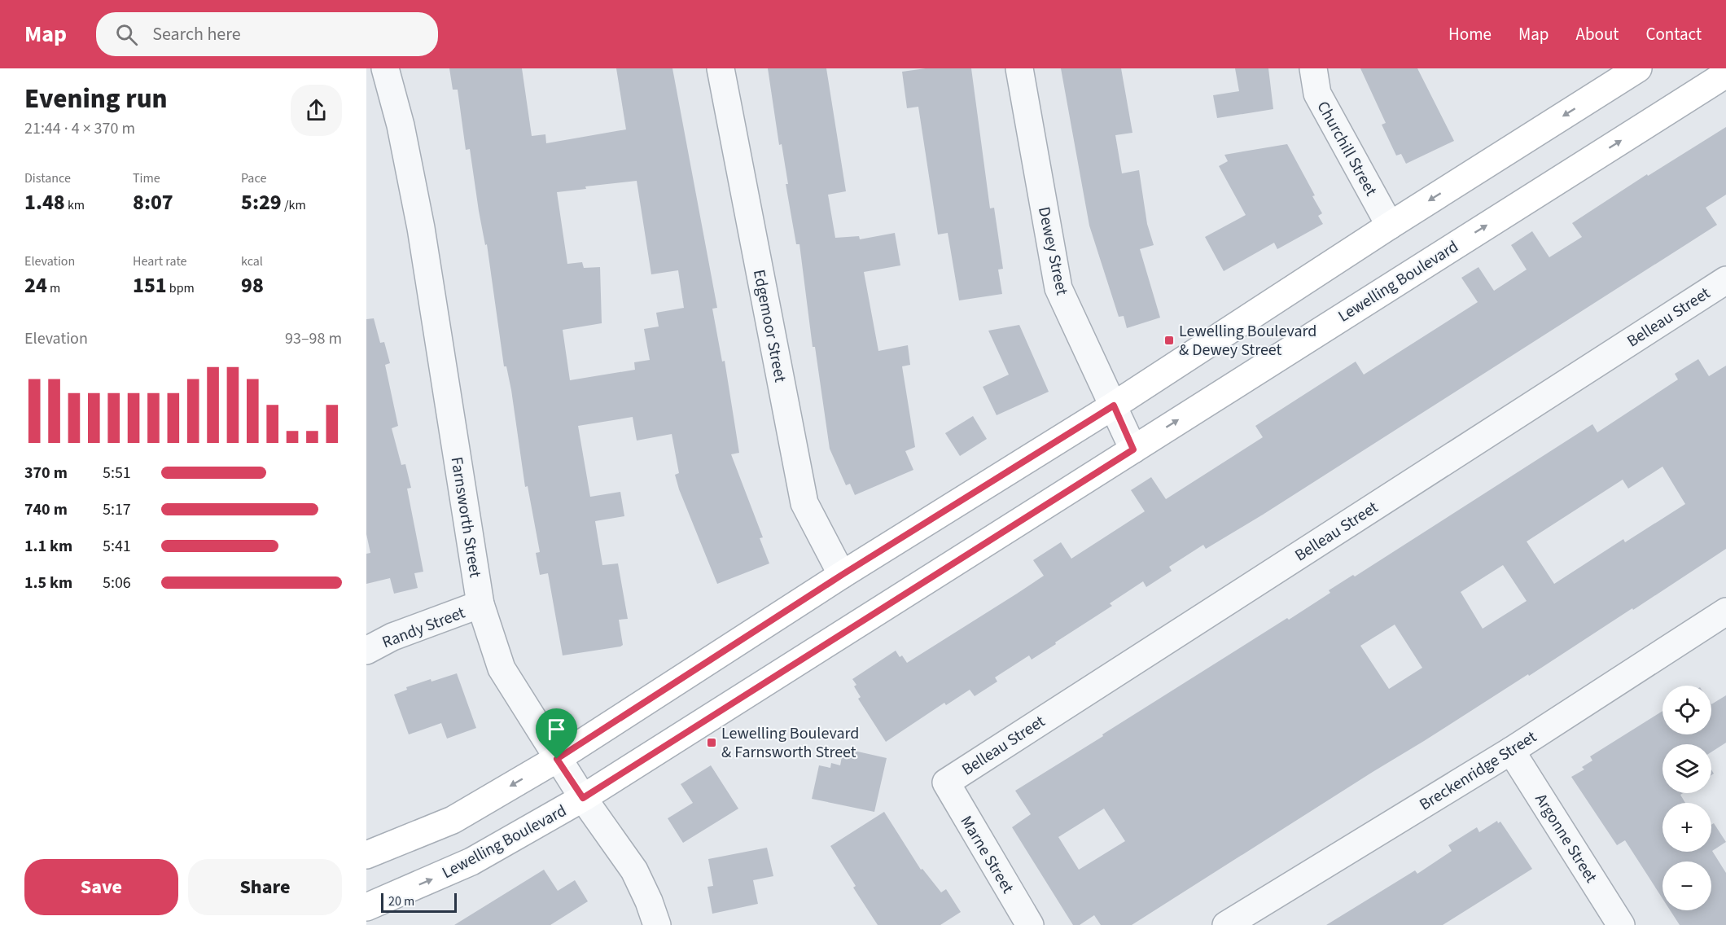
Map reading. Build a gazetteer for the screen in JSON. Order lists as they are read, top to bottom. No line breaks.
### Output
{"streets":{"main road":["Lewelling Boulevard"],"street":["Churchill Street","Dewey Street","Belleau Street","Edgemoor Street","Farnsworth Street","Randy Street","Breckenridge Street","Argonne Street","Marne Street"]},"crossings":[["Dewey Street","Lewelling Boulevard"],["Lewelling Boulevard","Farnsworth Street"],["Belleau Street","Marne Street"],["Farnsworth Street","Randy Street"],["Breckenridge Street","Argonne Street"]],"places":{"transit":["Lewelling Boulevard & Dewey Street","Lewelling Boulevard & Farnsworth Street"]},"scale_bar":"20 m","page":{"header":"Map","search":"Search here","nav":["Home","Map","About","Contact"],"heading":["Evening run","21:44 · 4 × 370 m"],"stats":[["Distance","1.48 km"],["Time","8:07"],["Pace","5:29 /km"],["Elevation","24 m"],["Heart rate","151 bpm"],["kcal","98"]],"chart":["Elevation","93–98 m"],"list":[{"name":"370 m","note":"5:51"},{"name":"740 m","note":"5:17"},{"name":"1.1 km","note":"5:41"},{"name":"1.5 km","note":"5:06"}],"map_buttons":["+","−"],"buttons":["Save","Share"],"scale":"20 m"}}
